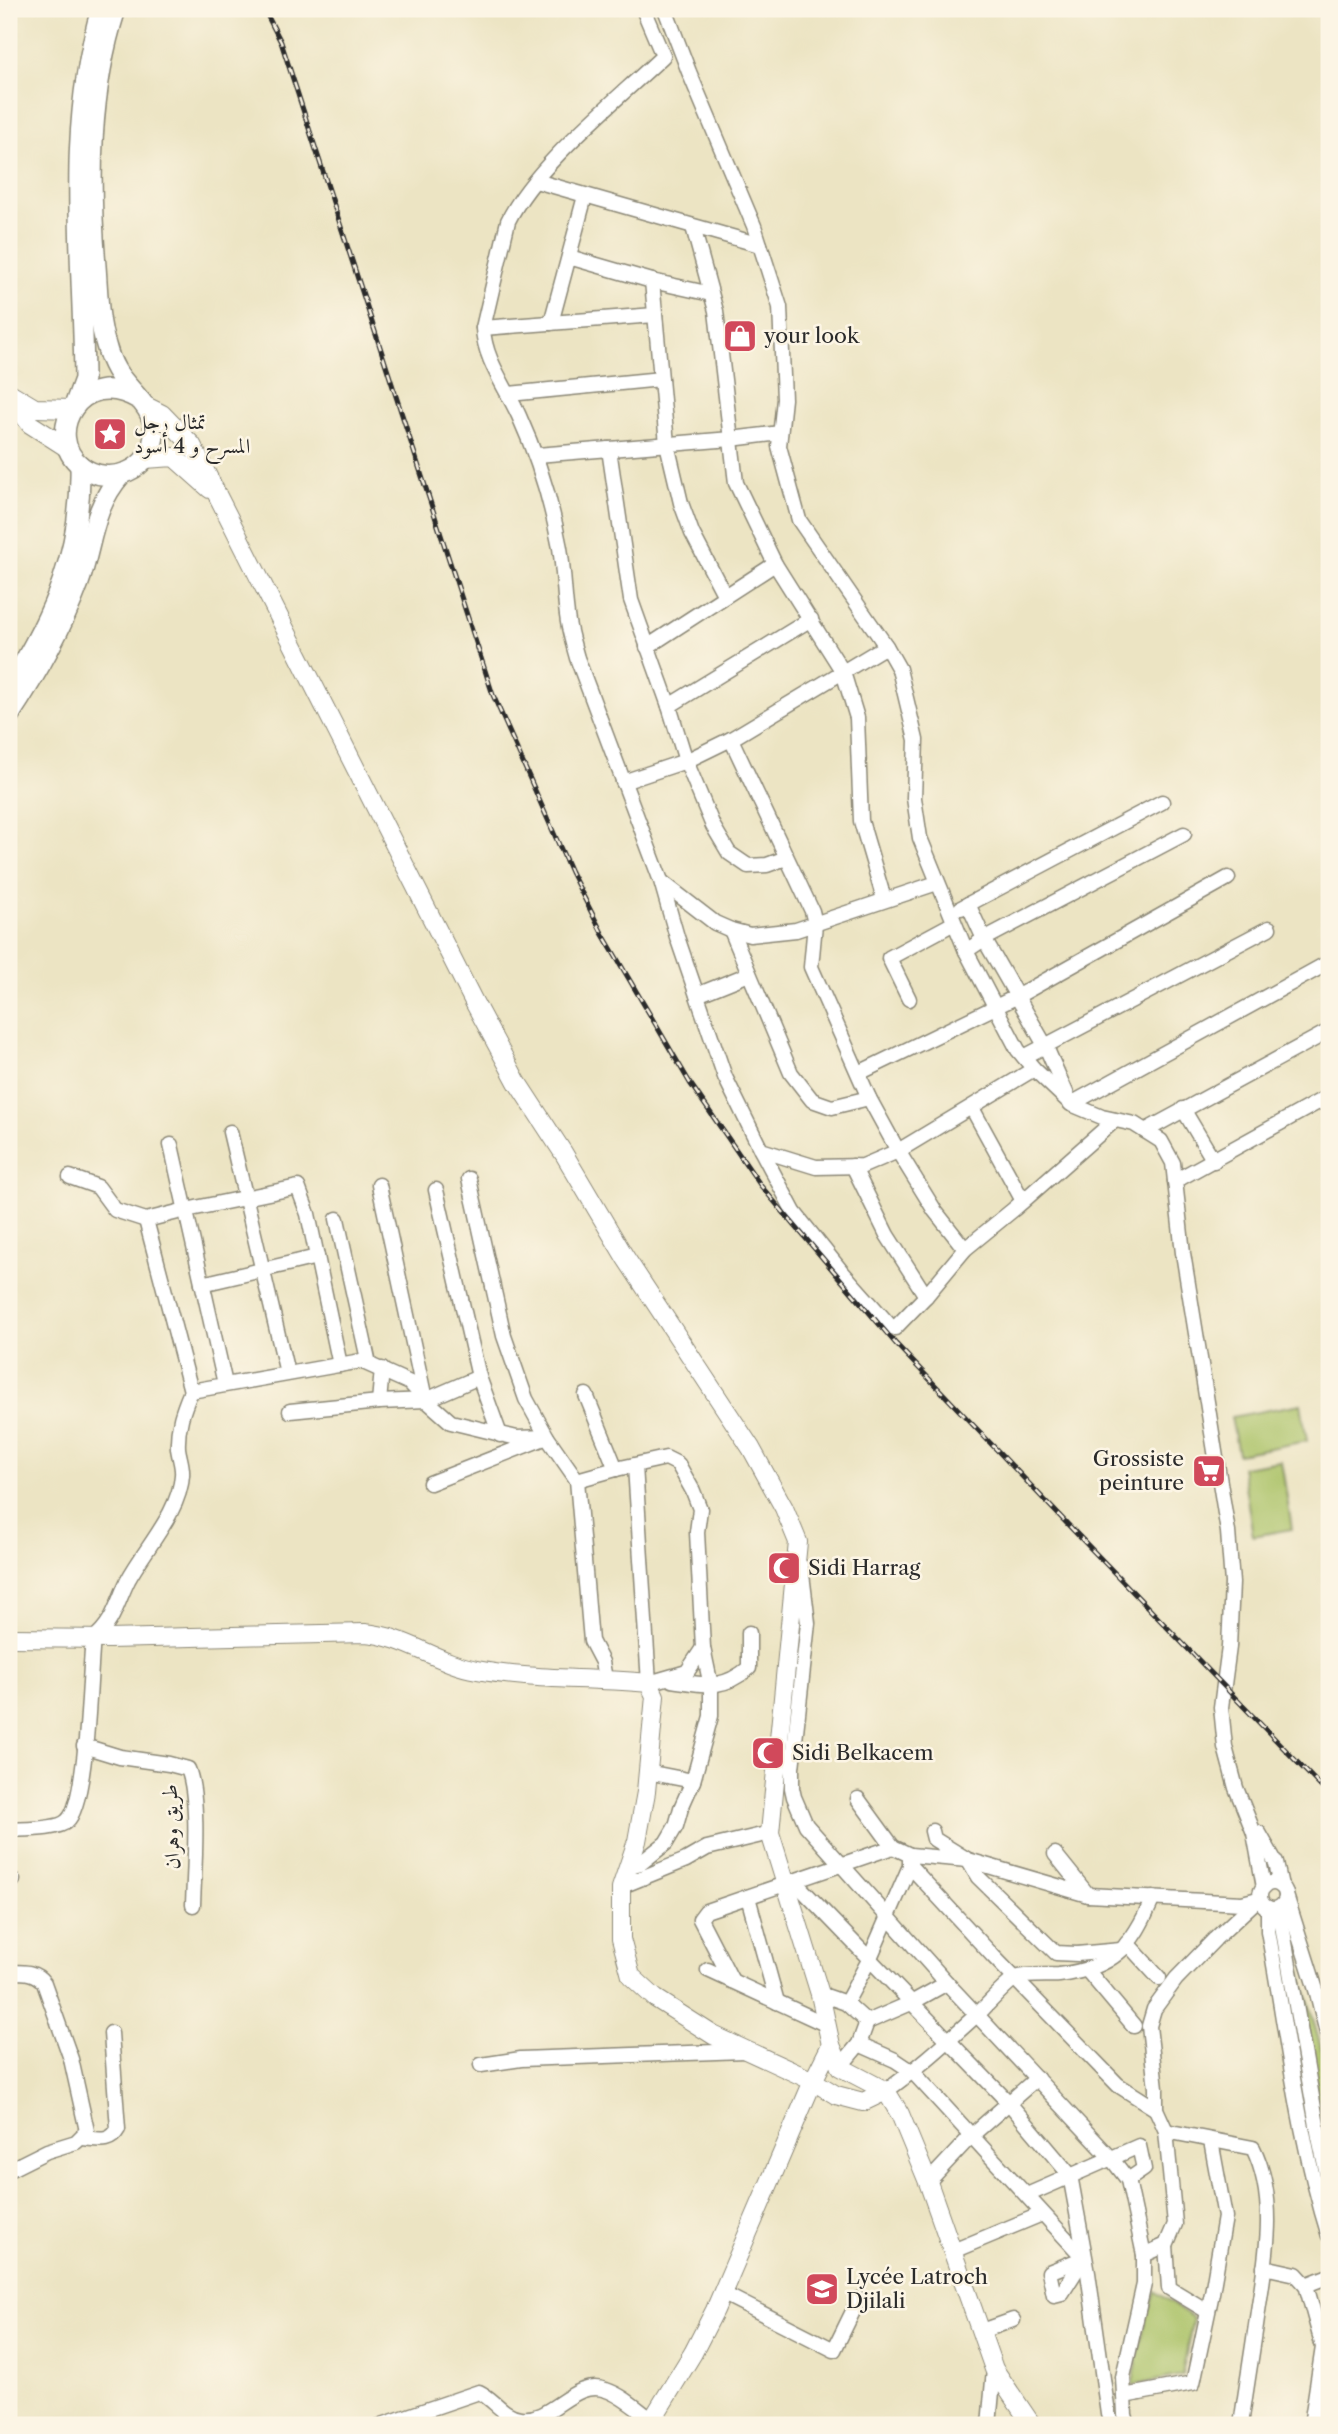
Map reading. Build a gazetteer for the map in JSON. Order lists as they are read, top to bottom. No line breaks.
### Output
{"streets":{"street":["طريق وهران"]},"places":{"shop":["your look"],"place":["تمثال رجل المسرح و 4 أسود"],"supermarket":["Grossiste peinture"],"mosque":["Sidi Harrag","Sidi Belkacem"],"school or university":["Lycée Latroch Djilali"]}}
